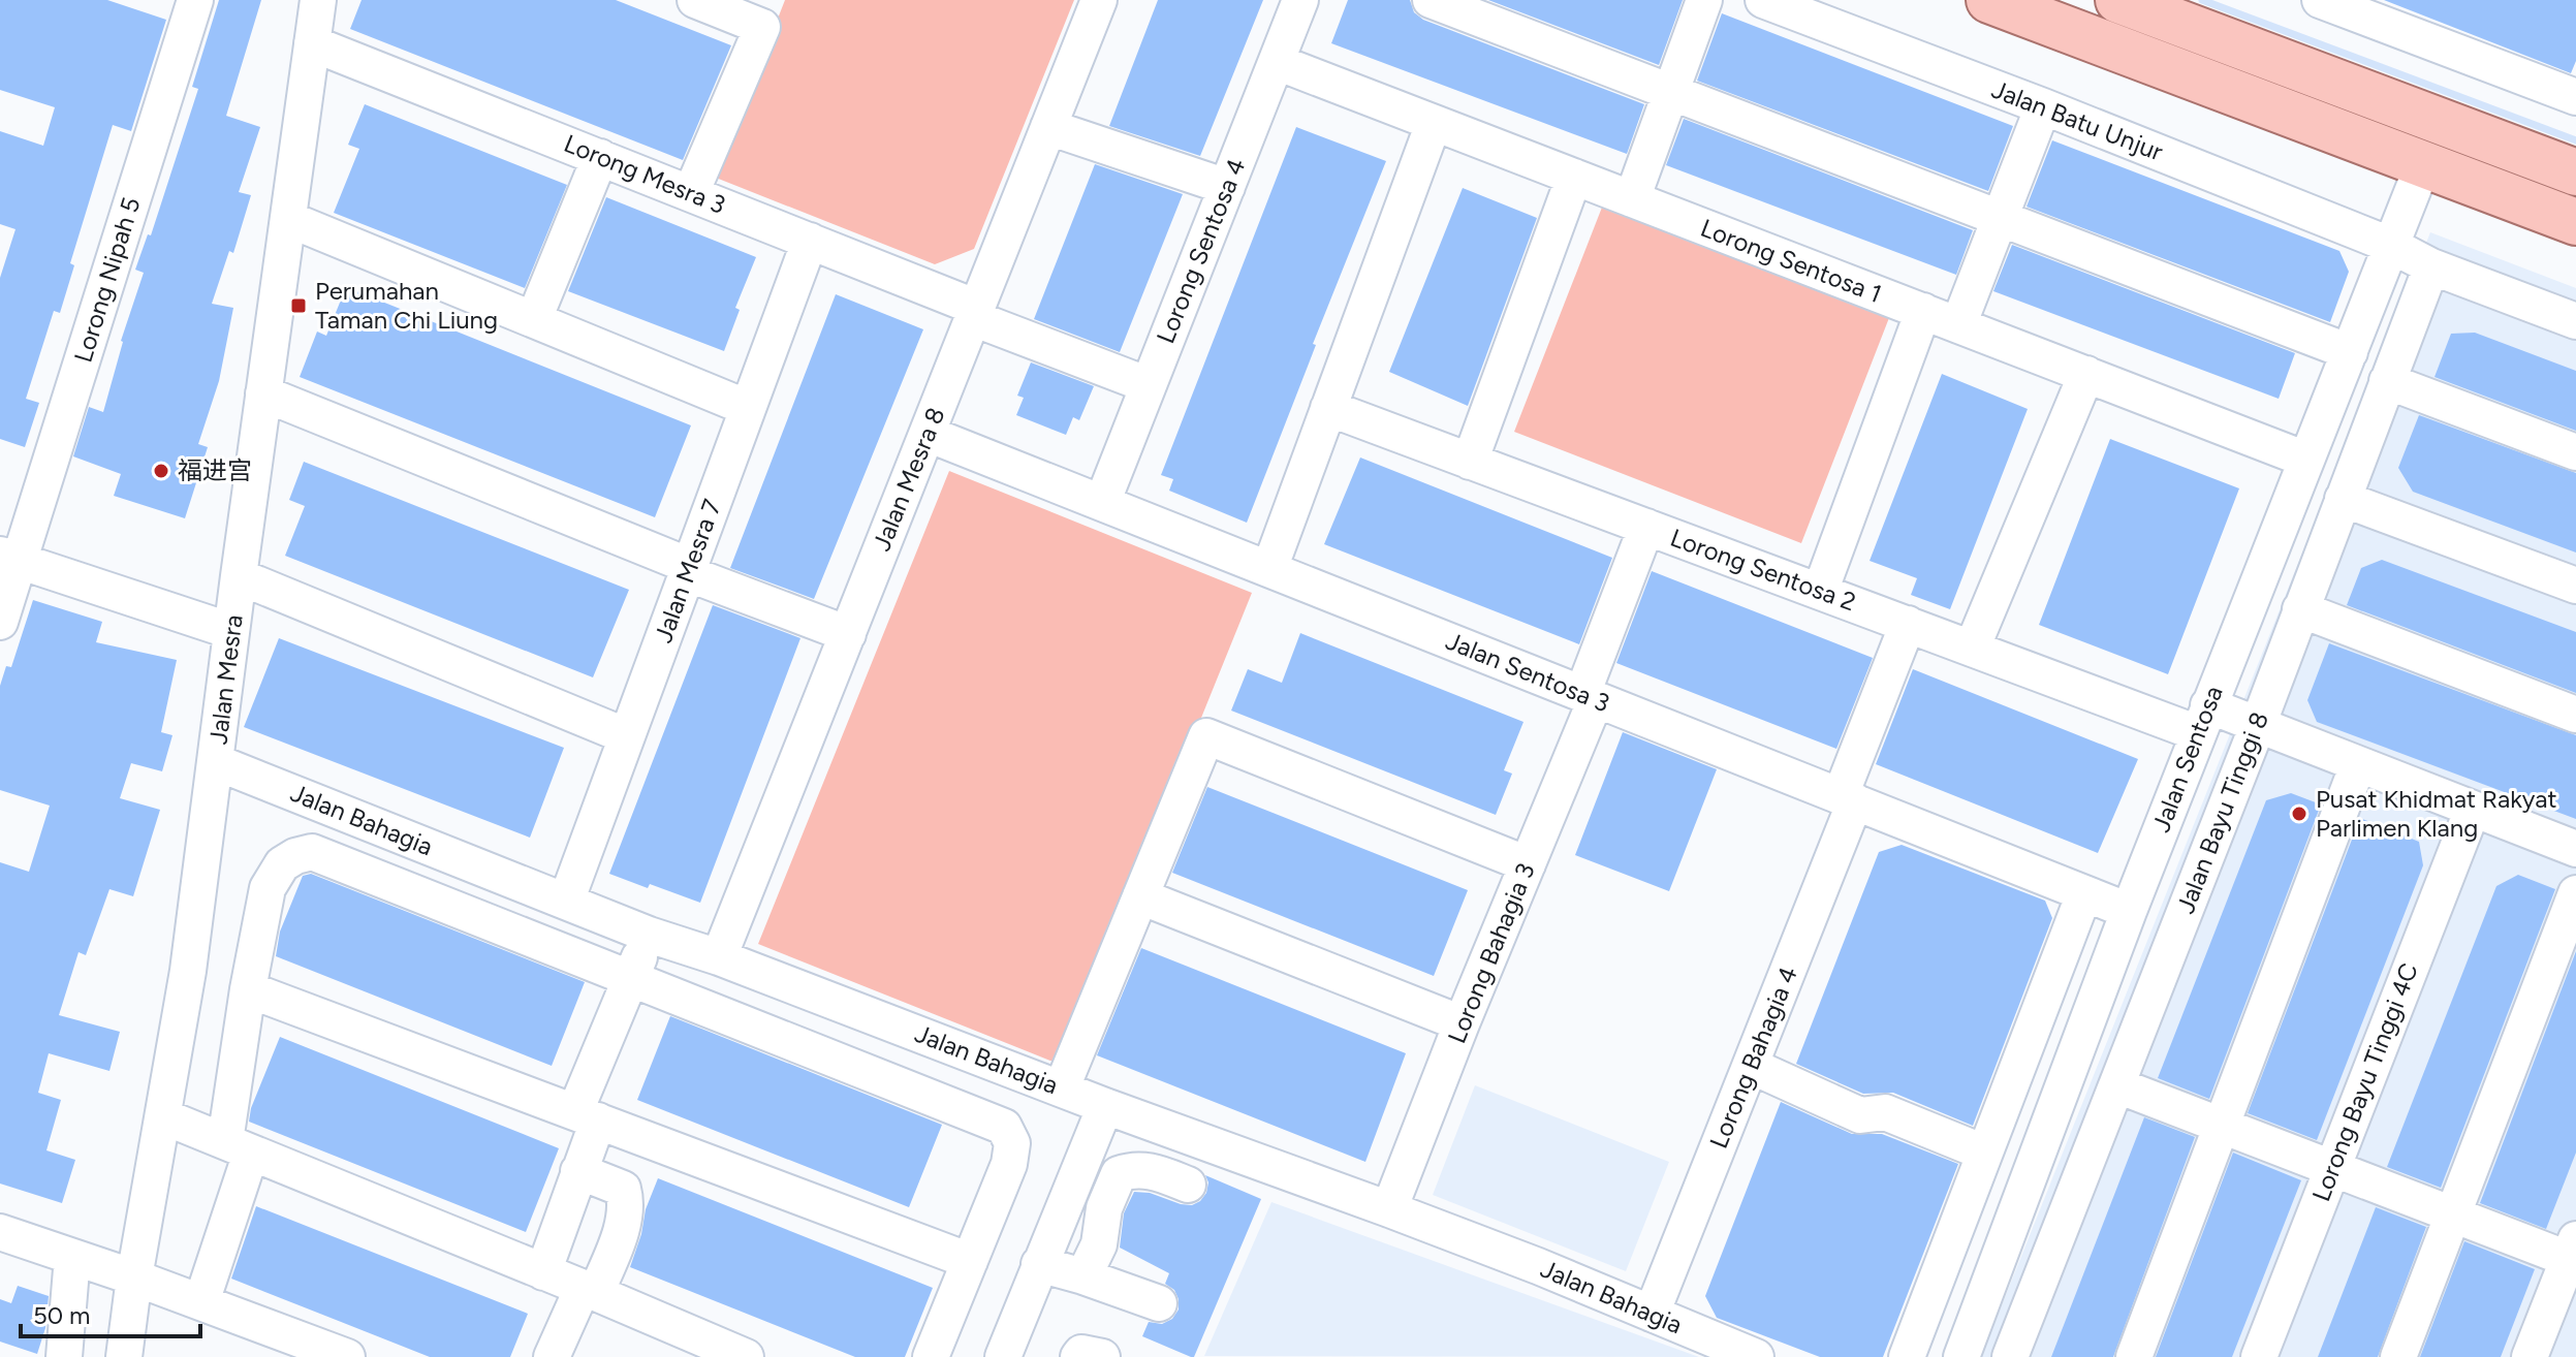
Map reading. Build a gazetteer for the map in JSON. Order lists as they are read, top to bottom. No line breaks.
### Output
{"streets":{"street":["Jalan Batu Unjur","Lorong Mesra 3","Lorong Sentosa 4","Lorong Sentosa 1","Lorong Nipah 5","Jalan Mesra 8","Lorong Sentosa 2","Jalan Mesra 7","Jalan Sentosa 3","Jalan Mesra","Jalan Sentosa","Jalan Bayu Tinggi 8","Jalan Bahagia","Lorong Bahagia 3","Lorong Bahagia 4","Lorong Bayu Tinggi 4C"]},"crossings":[["Jalan Batu Unjur","Jalan Sentosa"],["Jalan Batu Unjur","Jalan Bayu Tinggi 8"],["Lorong Mesra 3","Lorong Sentosa 4"],["Lorong Mesra 3","Jalan Mesra 8"],["Lorong Mesra 3","Jalan Mesra 7"],["Lorong Mesra 3","Jalan Mesra"],["Lorong Sentosa 4","Lorong Sentosa 1"],["Lorong Sentosa 4","Jalan Sentosa 3"],["Lorong Sentosa 1","Jalan Sentosa"],["Jalan Mesra 8","Jalan Sentosa 3"],["Jalan Mesra 8","Jalan Bahagia"],["Lorong Sentosa 2","Jalan Sentosa"],["Lorong Sentosa 2","Jalan Bayu Tinggi 8"],["Lorong Sentosa 2","Lorong Bahagia 3"],["Lorong Sentosa 2","Lorong Bahagia 4"],["Lorong Sentosa 2","Lorong Bayu Tinggi 4C"],["Jalan Mesra 7","Jalan Bahagia"],["Jalan Sentosa 3","Jalan Sentosa"],["Jalan Sentosa 3","Lorong Bahagia 3"],["Jalan Sentosa 3","Lorong Bahagia 4"],["Jalan Mesra","Jalan Bahagia"],["Jalan Bahagia","Lorong Bahagia 3"],["Jalan Bahagia","Lorong Bahagia 4"]],"places":{"transit":["Perumahan Taman Chi Liung"],"other":["福进宫","Pusat Khidmat Rakyat Parlimen Klang"]},"scale_bar":"50 m"}
